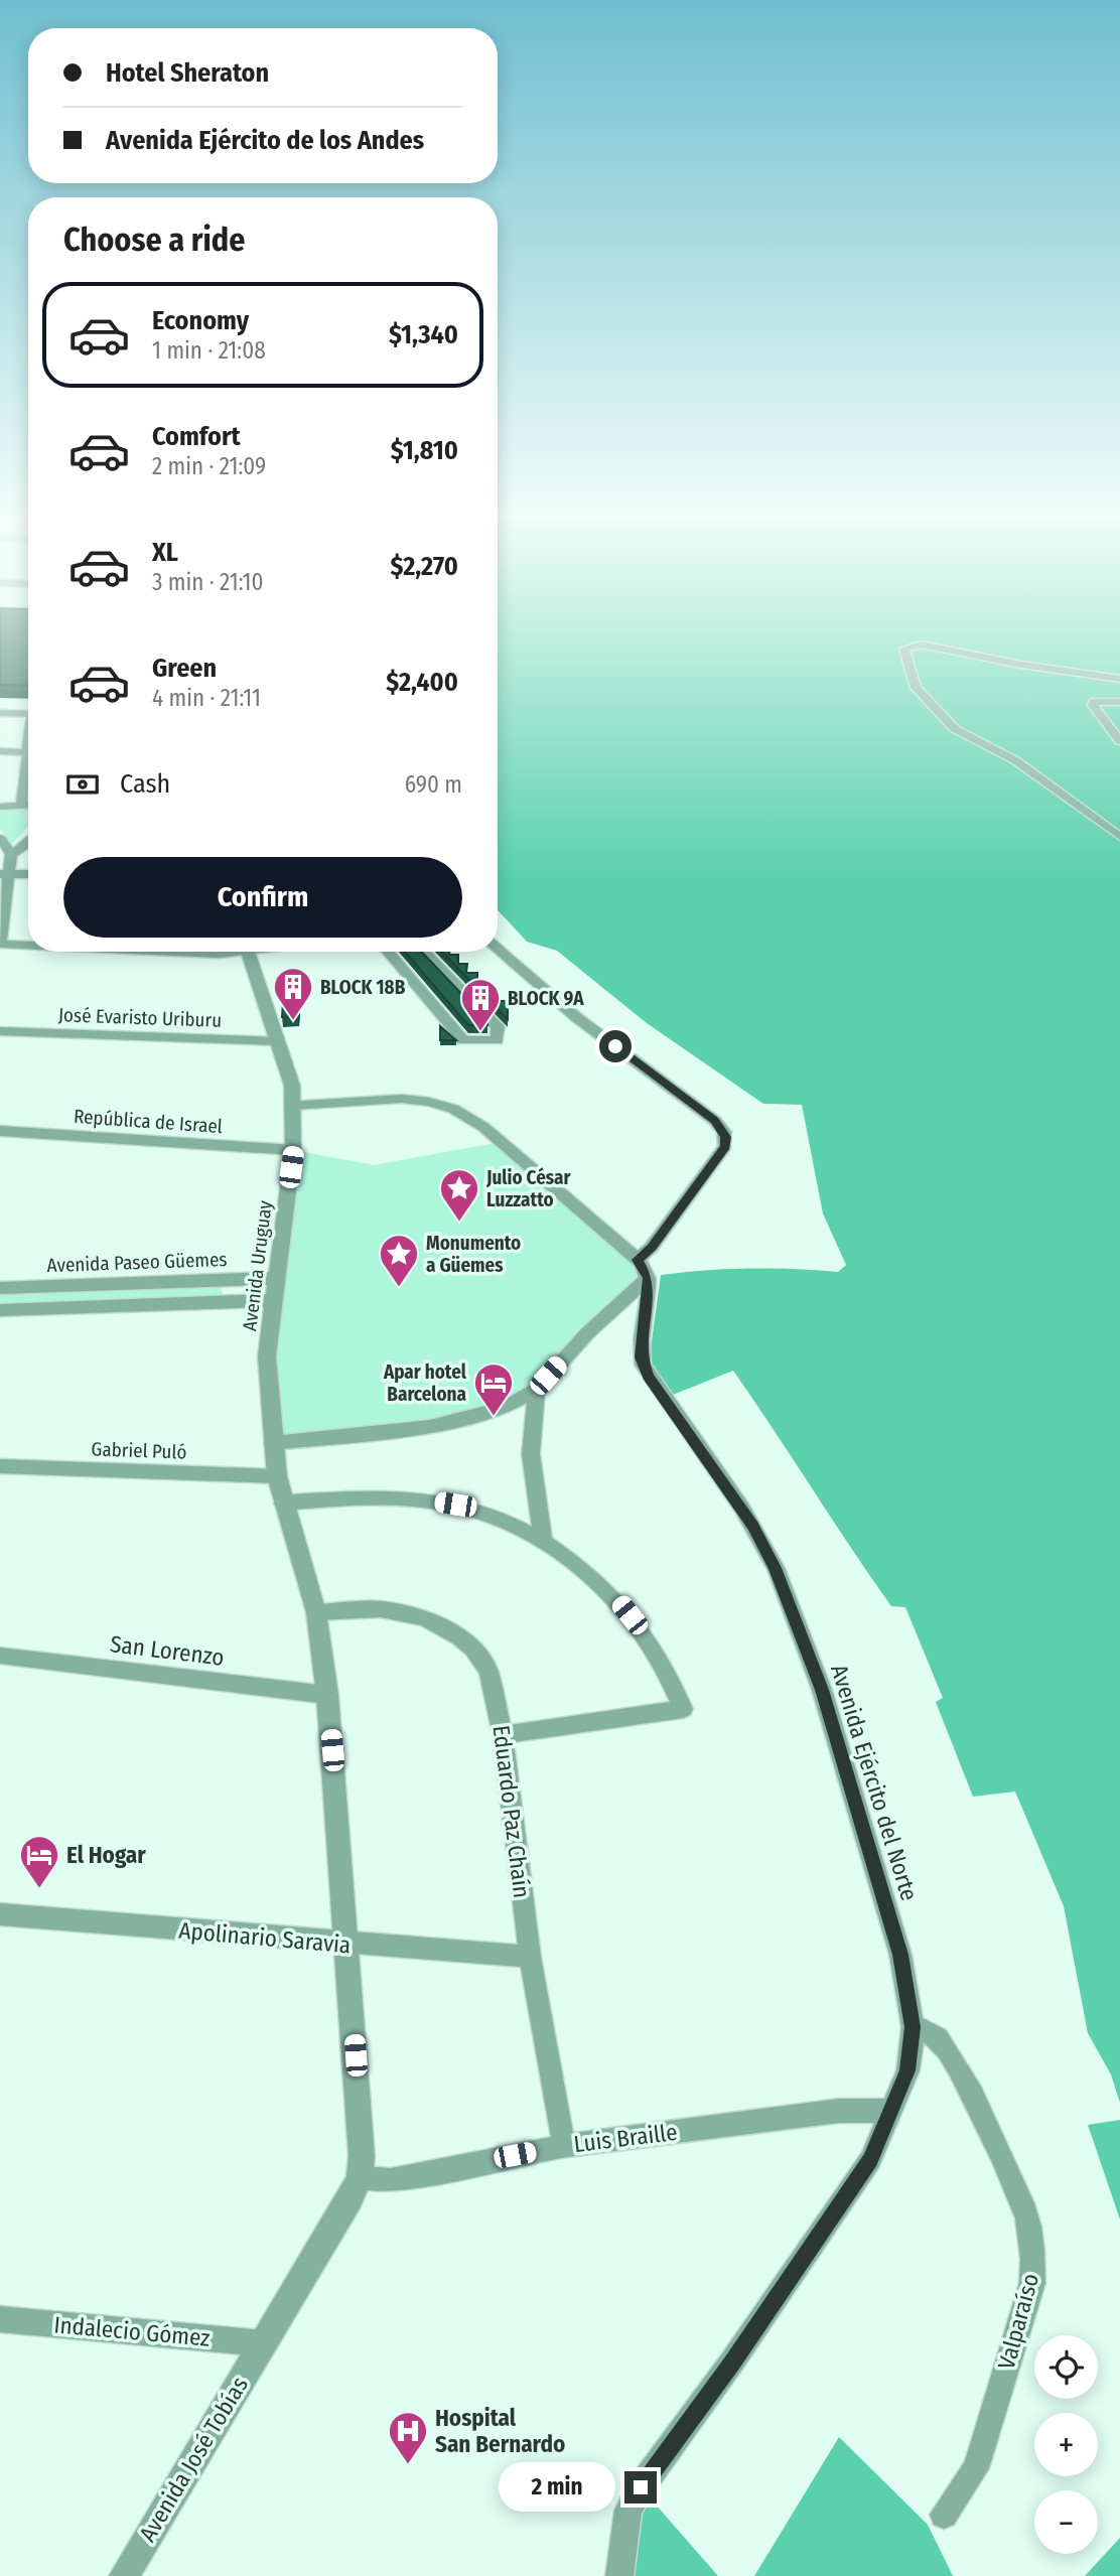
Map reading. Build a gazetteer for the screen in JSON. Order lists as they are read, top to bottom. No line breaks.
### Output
{"streets":{"street":["José Evaristo Uriburu","República de Israel","Avenida Paseo Güemes","Avenida Uruguay","Gabriel Puló","San Lorenzo","Avenida Ejército del Norte","Eduardo Paz Chaín","Apolinario Saravia","Luis Braille","Valparaíso","Indalecio Gómez","Avenida José Tobías"]},"crossings":[["José Evaristo Uriburu","Avenida Uruguay"],["República de Israel","Avenida Uruguay"],["Avenida Paseo Güemes","Avenida Uruguay"],["Avenida Uruguay","Gabriel Puló"],["Avenida Uruguay","San Lorenzo"],["Avenida Uruguay","Eduardo Paz Chaín"],["Avenida Uruguay","Apolinario Saravia"],["Avenida Uruguay","Luis Braille"],["Avenida Uruguay","Avenida José Tobías"],["Avenida Ejército del Norte","Luis Braille"],["Avenida Ejército del Norte","Valparaíso"],["Eduardo Paz Chaín","Apolinario Saravia"],["Eduardo Paz Chaín","Luis Braille"],["Luis Braille","Avenida José Tobías"],["Indalecio Gómez","Avenida José Tobías"]],"places":{"building":["BLOCK 18B","BLOCK 9A"],"place":["Julio César Luzzatto","Monumento a Güemes"],"hotel":["Apar hotel Barcelona","El Hogar"],"hospital":["Hospital San Bernardo"]},"page":{"banner":["Hotel Sheraton","Avenida Ejército de los Andes"],"heading":"Choose a ride","list":[{"name":"Economy","note":"1 min · 21:08","value":"$1,340"},{"name":"Comfort","note":"2 min · 21:09","value":"$1,810"},{"name":"XL","note":"3 min · 21:10","value":"$2,270"},{"name":"Green","note":"4 min · 21:11","value":"$2,400"}],"pay":["Cash","690 m"],"buttons":"Confirm","map_buttons":["+","−"],"bubble":"2 min"}}
